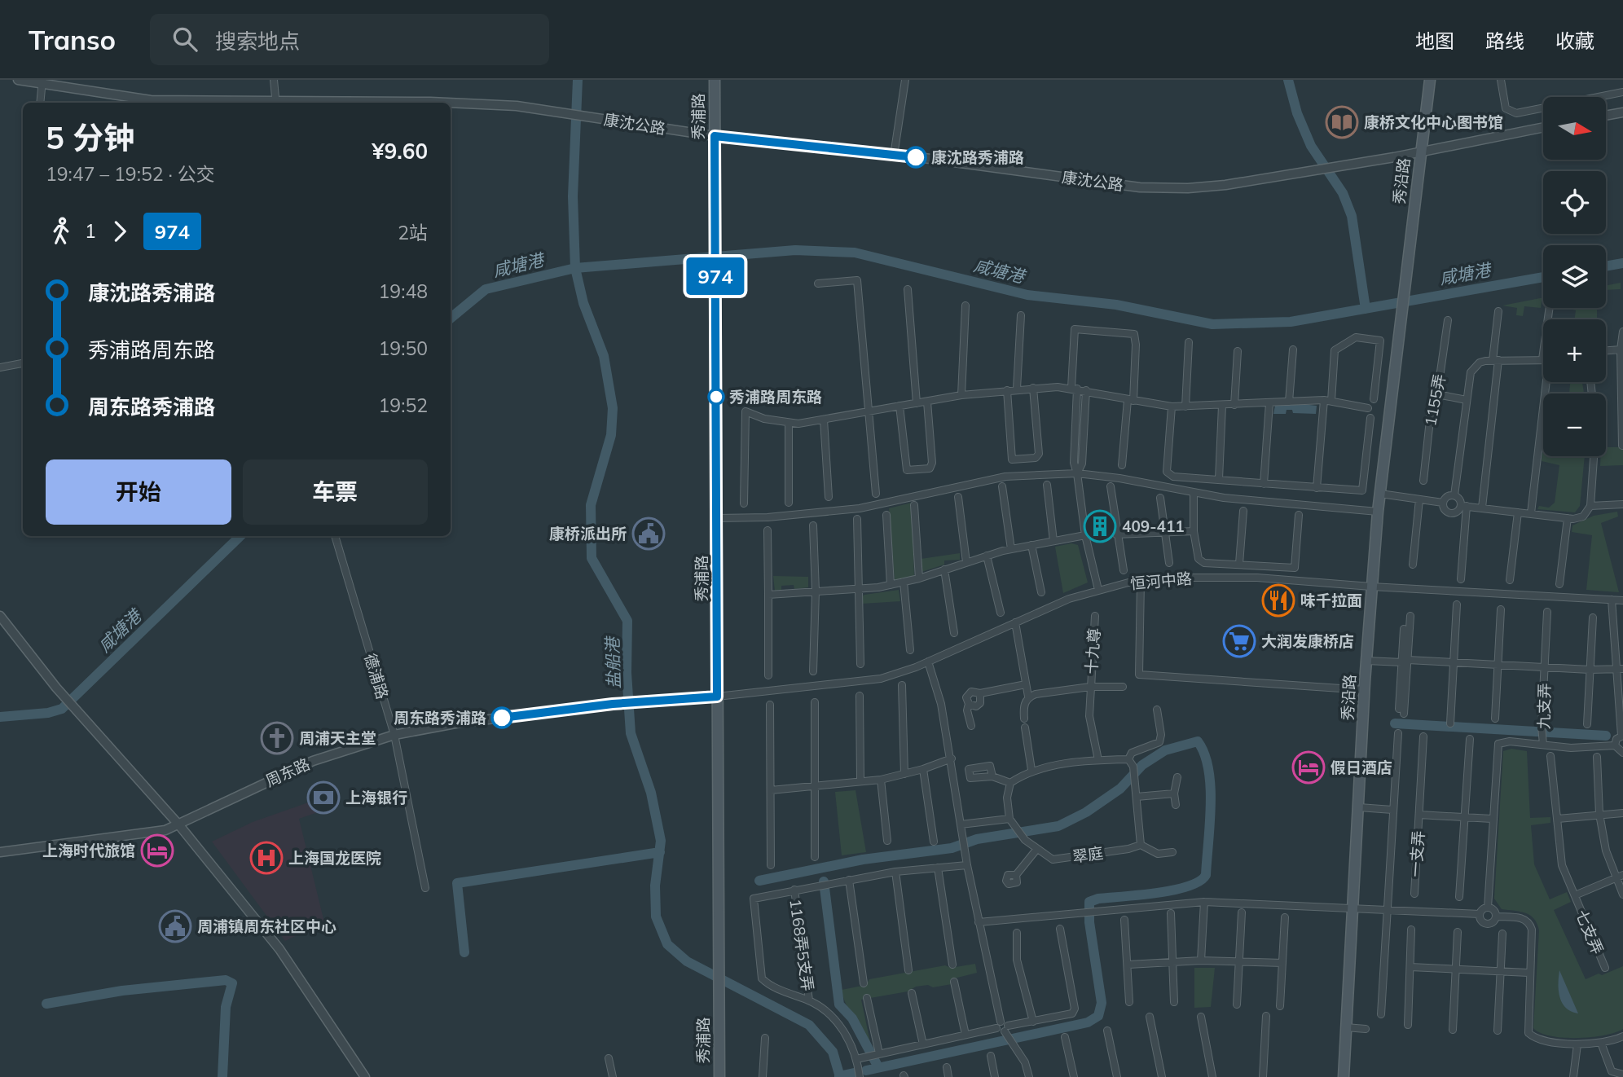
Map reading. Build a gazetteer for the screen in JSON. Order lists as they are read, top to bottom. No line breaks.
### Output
{"streets":{"main road":["秀浦路","秀沿路"],"street":["康沈公路","1155弄","恒河中路","十九尊","德浦路","九支弄","周东路","一支弄","翠庭","七支弄","1168弄5支弄"]},"crossings":[["秀浦路","康沈公路"],["秀浦路","恒河中路"],["秀浦路","周东路"],["康沈公路","秀沿路"],["秀沿路","恒河中路"],["秀沿路","九支弄"],["恒河中路","周东路"],["十九尊","翠庭"],["德浦路","周东路"]],"water":["咸塘港","盐船港"],"places":{"library":["康桥文化中心图书馆"],"other":["康沈路秀浦路","秀浦路周东路","周东路秀浦路"],"building":["409-411"],"public building":["康桥派出所","周浦镇周东社区中心"],"restaurant":["味千拉面"],"supermarket":["大润发康桥店"],"church":["周浦天主堂"],"hotel":["假日酒店","上海时代旅馆"],"bank":["上海银行"],"hospital":["上海国龙医院"]},"lines":["bus line 974"],"north":"right","page":{"header":"Transo","search":"搜索地点","nav":["地图","路线","收藏"],"on_map":"974","map_buttons":["+","−"],"heading":["5 分钟","19:47 – 19:52 · 公交","¥9.60"],"legs":["1","974","2站"],"list":[{"name":"康沈路秀浦路","value":"19:48"},{"name":"秀浦路周东路","value":"19:50"},{"name":"周东路秀浦路","value":"19:52"}],"buttons":["开始","车票"]}}
